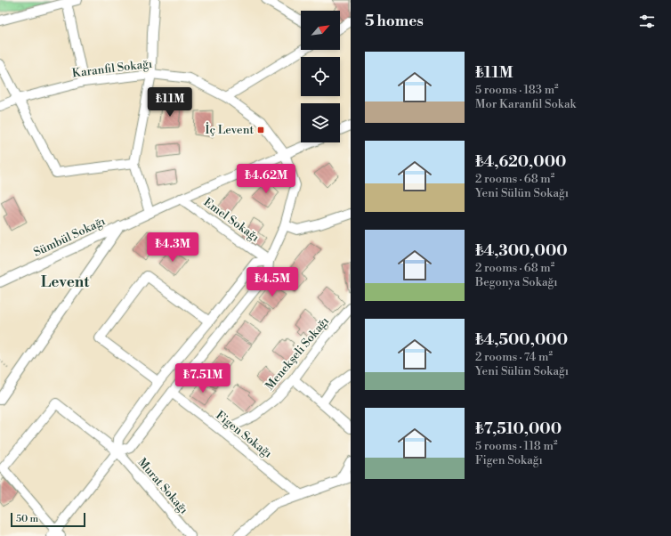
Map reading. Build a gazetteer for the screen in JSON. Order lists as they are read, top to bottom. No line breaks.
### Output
{"streets":{"street":["Karanfil Sokağı","Emel Sokağı","Sümbül Sokağı","Menekşeli Sokağı","Figen Sokağı","Murat Sokağı"]},"crossings":[["Karanfil Sokağı","Emel Sokağı"],["Karanfil Sokağı","Sümbül Sokağı"],["Karanfil Sokağı","Figen Sokağı"],["Karanfil Sokağı","Murat Sokağı"],["Emel Sokağı","Sümbül Sokağı"],["Menekşeli Sokağı","Figen Sokağı"]],"districts":["Levent"],"places":{"transit":["İç Levent"]},"scale_bar":"50 m","north":"top right","page":{"heading":"5 homes","list":[{"name":"₺11M","note":"5 rooms · 183 m² · Mor Karanfil Sokak"},{"name":"₺4,620,000","note":"2 rooms · 68 m² · Yeni Sülün Sokağı"},{"name":"₺4,300,000","note":"2 rooms · 68 m² · Begonya Sokağı"},{"name":"₺4,500,000","note":"2 rooms · 74 m² · Yeni Sülün Sokağı"},{"name":"₺7,510,000","note":"5 rooms · 118 m² · Figen Sokağı"}],"price":["₺11M","₺4.62M","₺4.3M","₺4.5M","₺7.51M"],"scale":"50 m"}}
